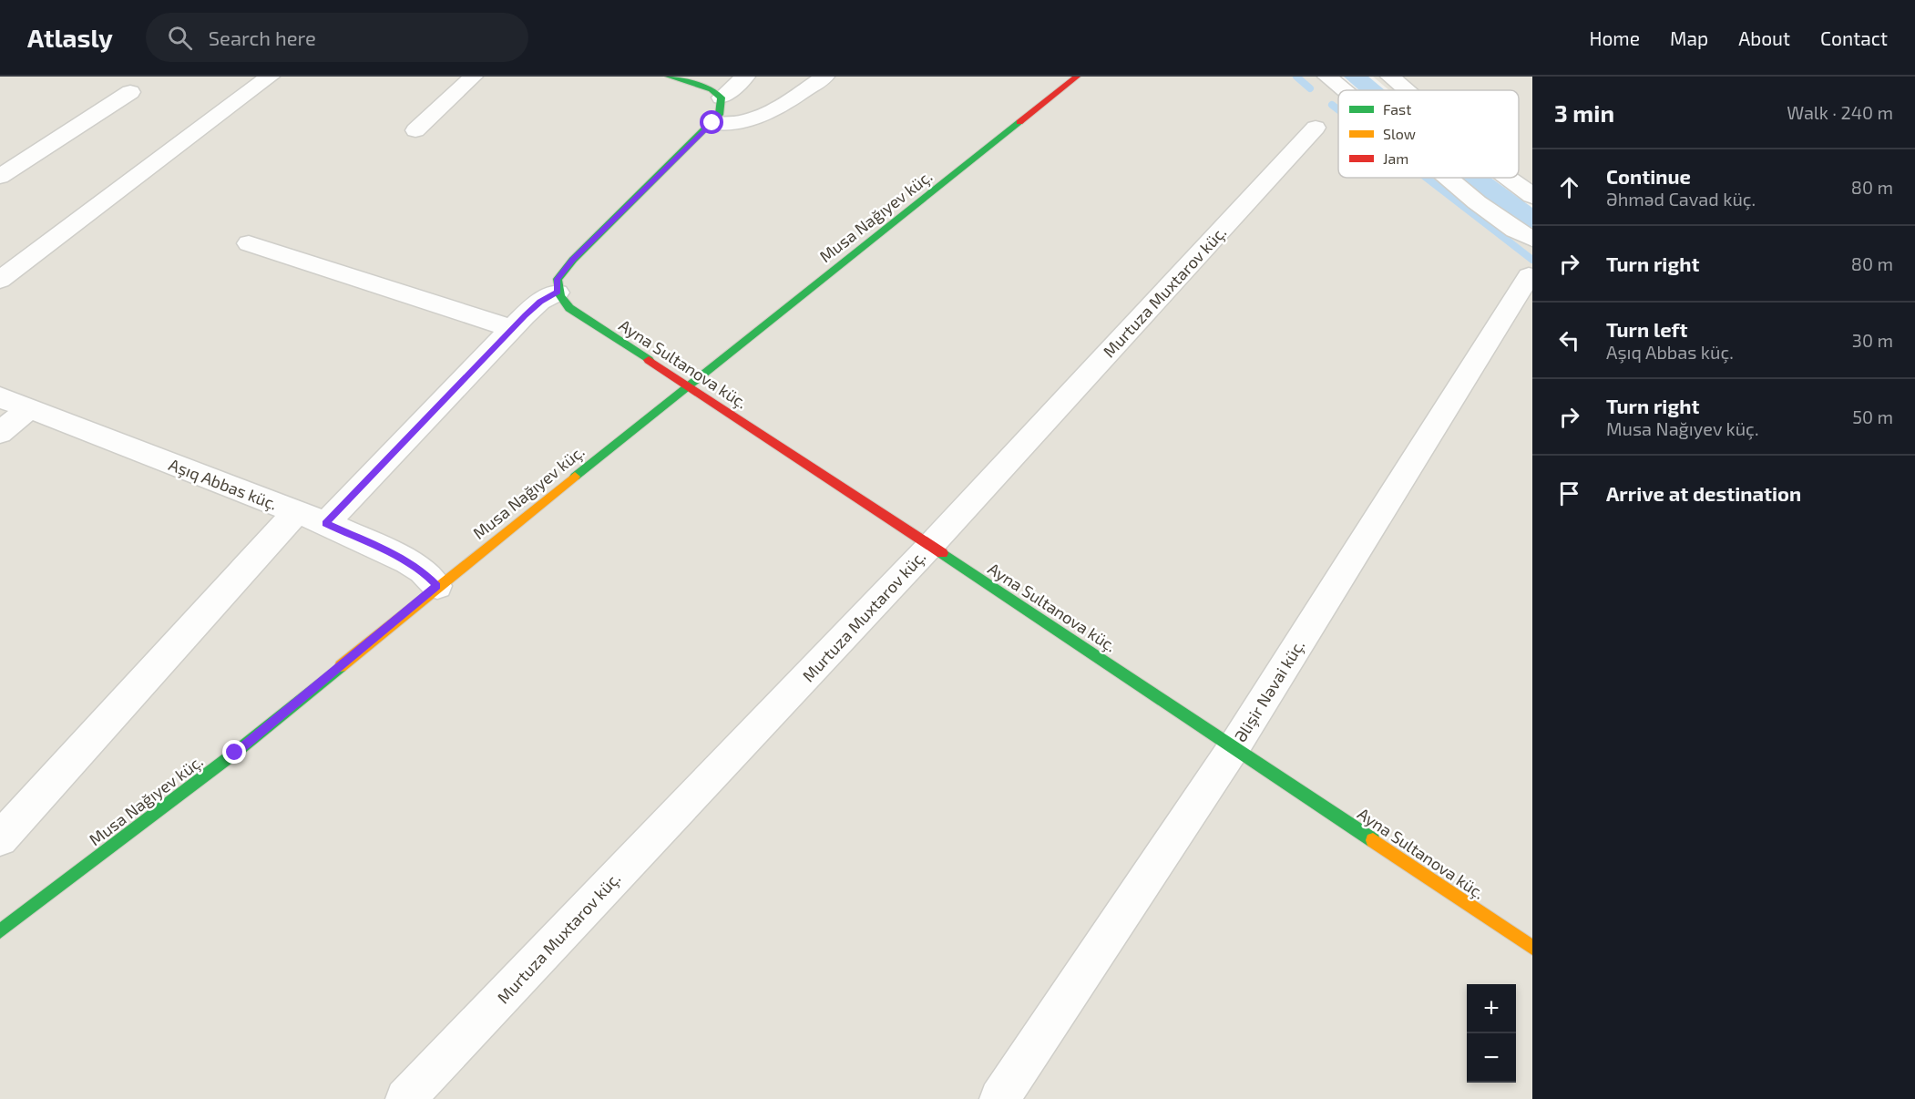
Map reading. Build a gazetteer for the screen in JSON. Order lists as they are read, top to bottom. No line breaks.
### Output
{"streets":{"street":["Musa Nağıyev küç.","Murtuza Muxtarov küç.","Ayna Sultanova küç.","Aşıq Abbas küç.","Əlişir Nəvai küç."]},"crossings":[["Musa Nağıyev küç.","Ayna Sultanova küç."],["Musa Nağıyev küç.","Aşıq Abbas küç."],["Murtuza Muxtarov küç.","Ayna Sultanova küç."],["Ayna Sultanova küç.","Əlişir Nəvai küç."]],"legend":["Fast","Slow","Jam"],"page":{"header":"Atlasly","search":"Search here","nav":["Home","Map","About","Contact"],"heading":["3 min","Walk · 240 m"],"list":[["Continue","Əhməd Cavad küç.","80 m"],["Turn right","80 m"],["Turn left","Aşıq Abbas küç.","30 m"],["Turn right","Musa Nağıyev küç.","50 m"],"Arrive at destination"],"map_buttons":["+","−"]}}
